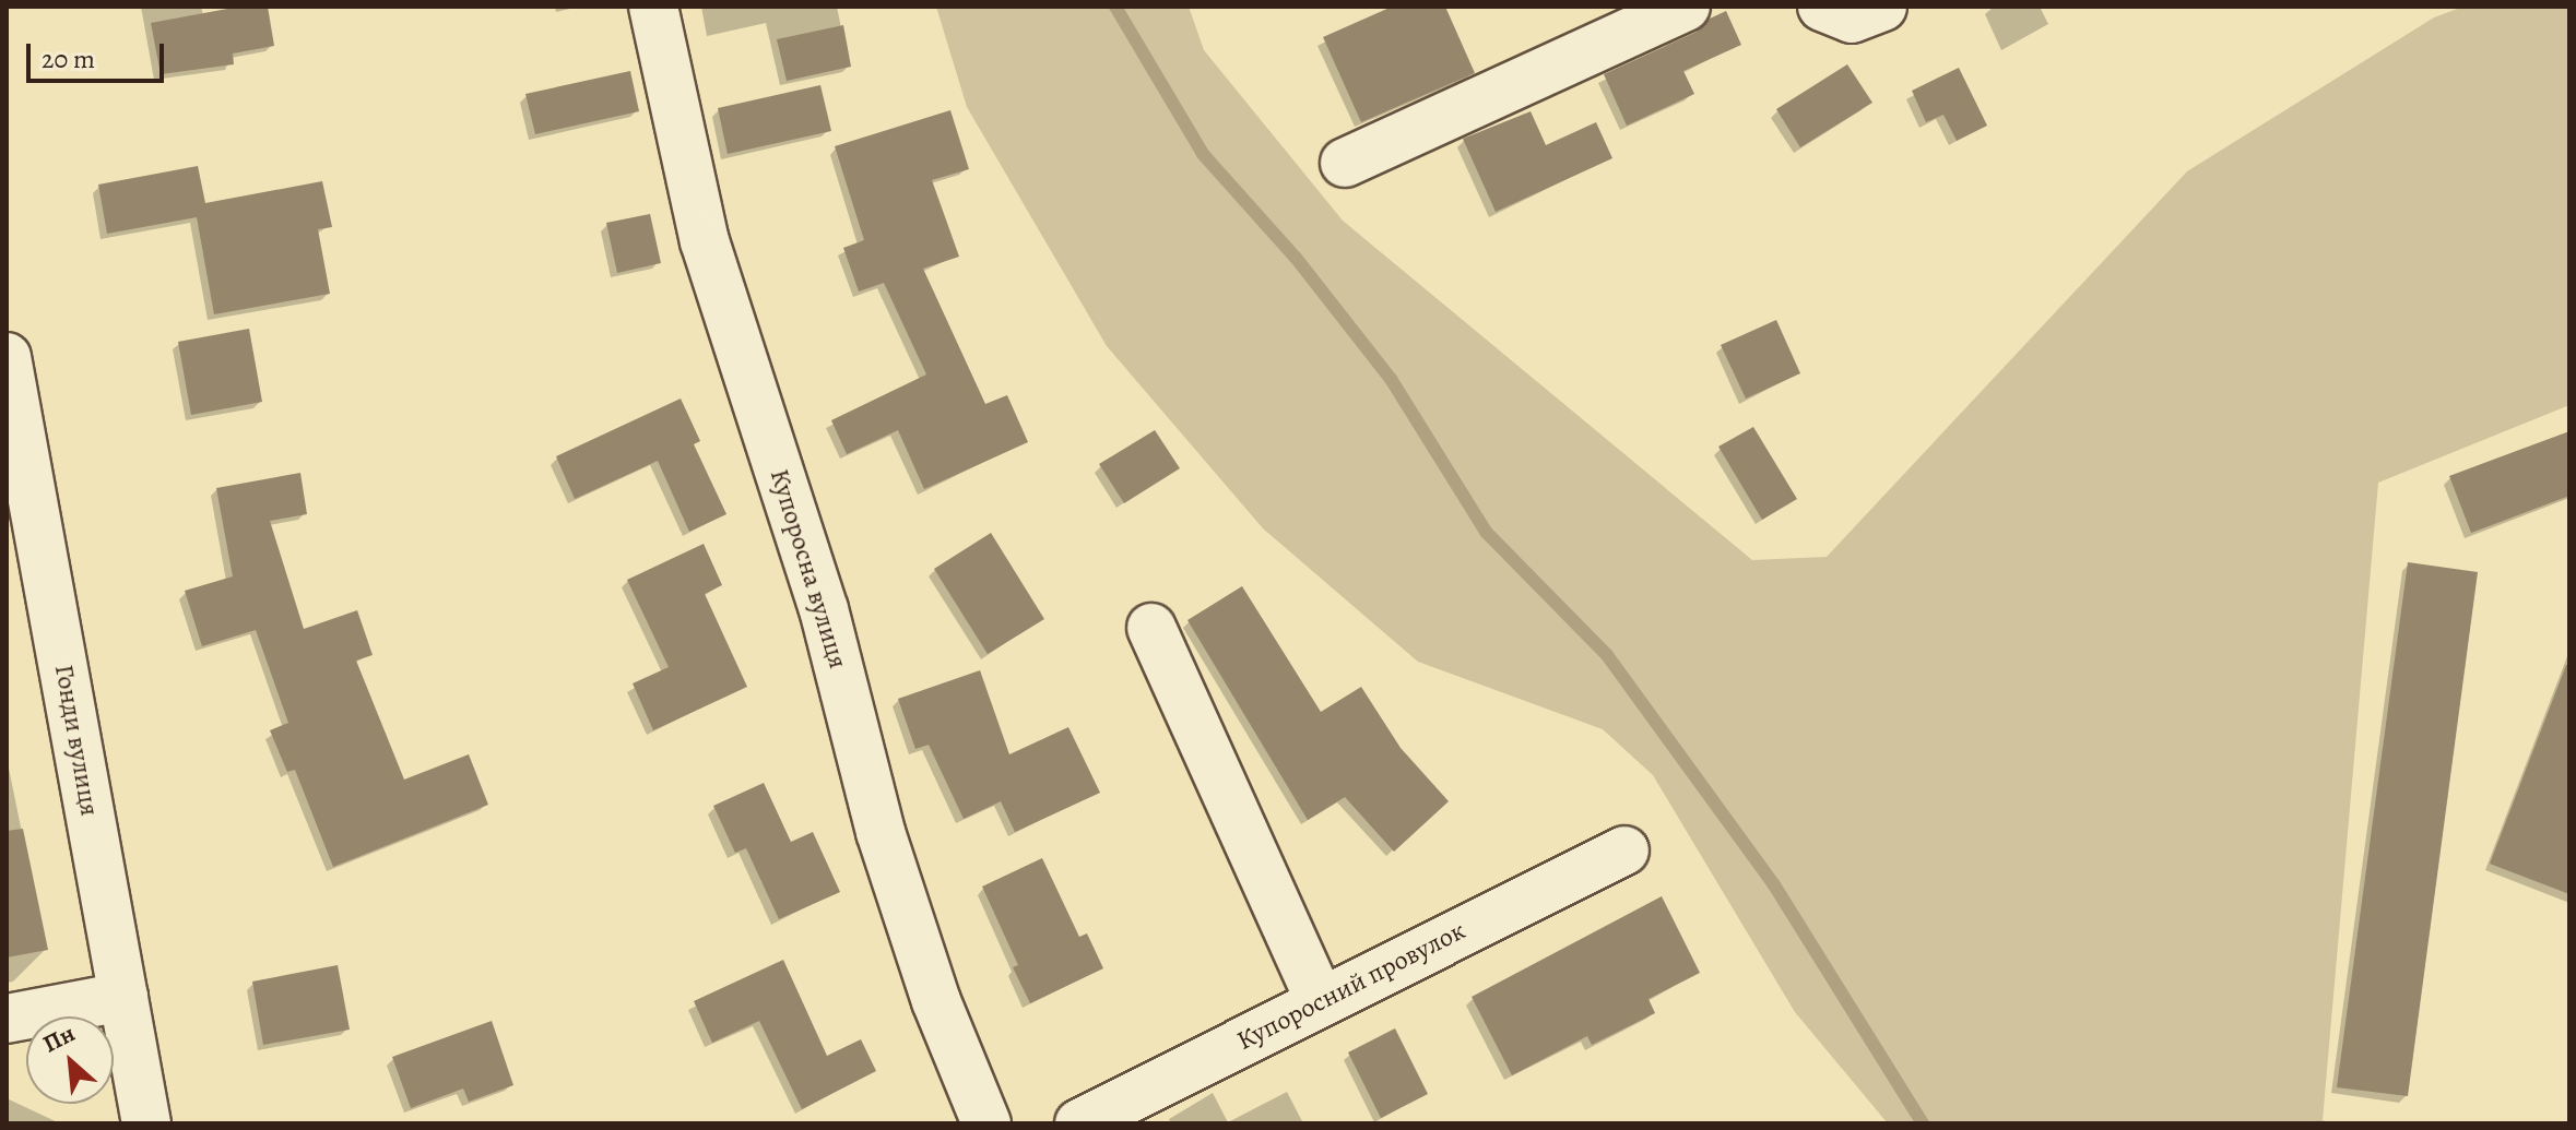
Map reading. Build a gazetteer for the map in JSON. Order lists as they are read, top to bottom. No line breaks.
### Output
{"streets":{"street":["Купоросна вулиця","Гонди вулиця","Купоросний провулок"]},"scale_bar":"20 m","north":"top left"}
